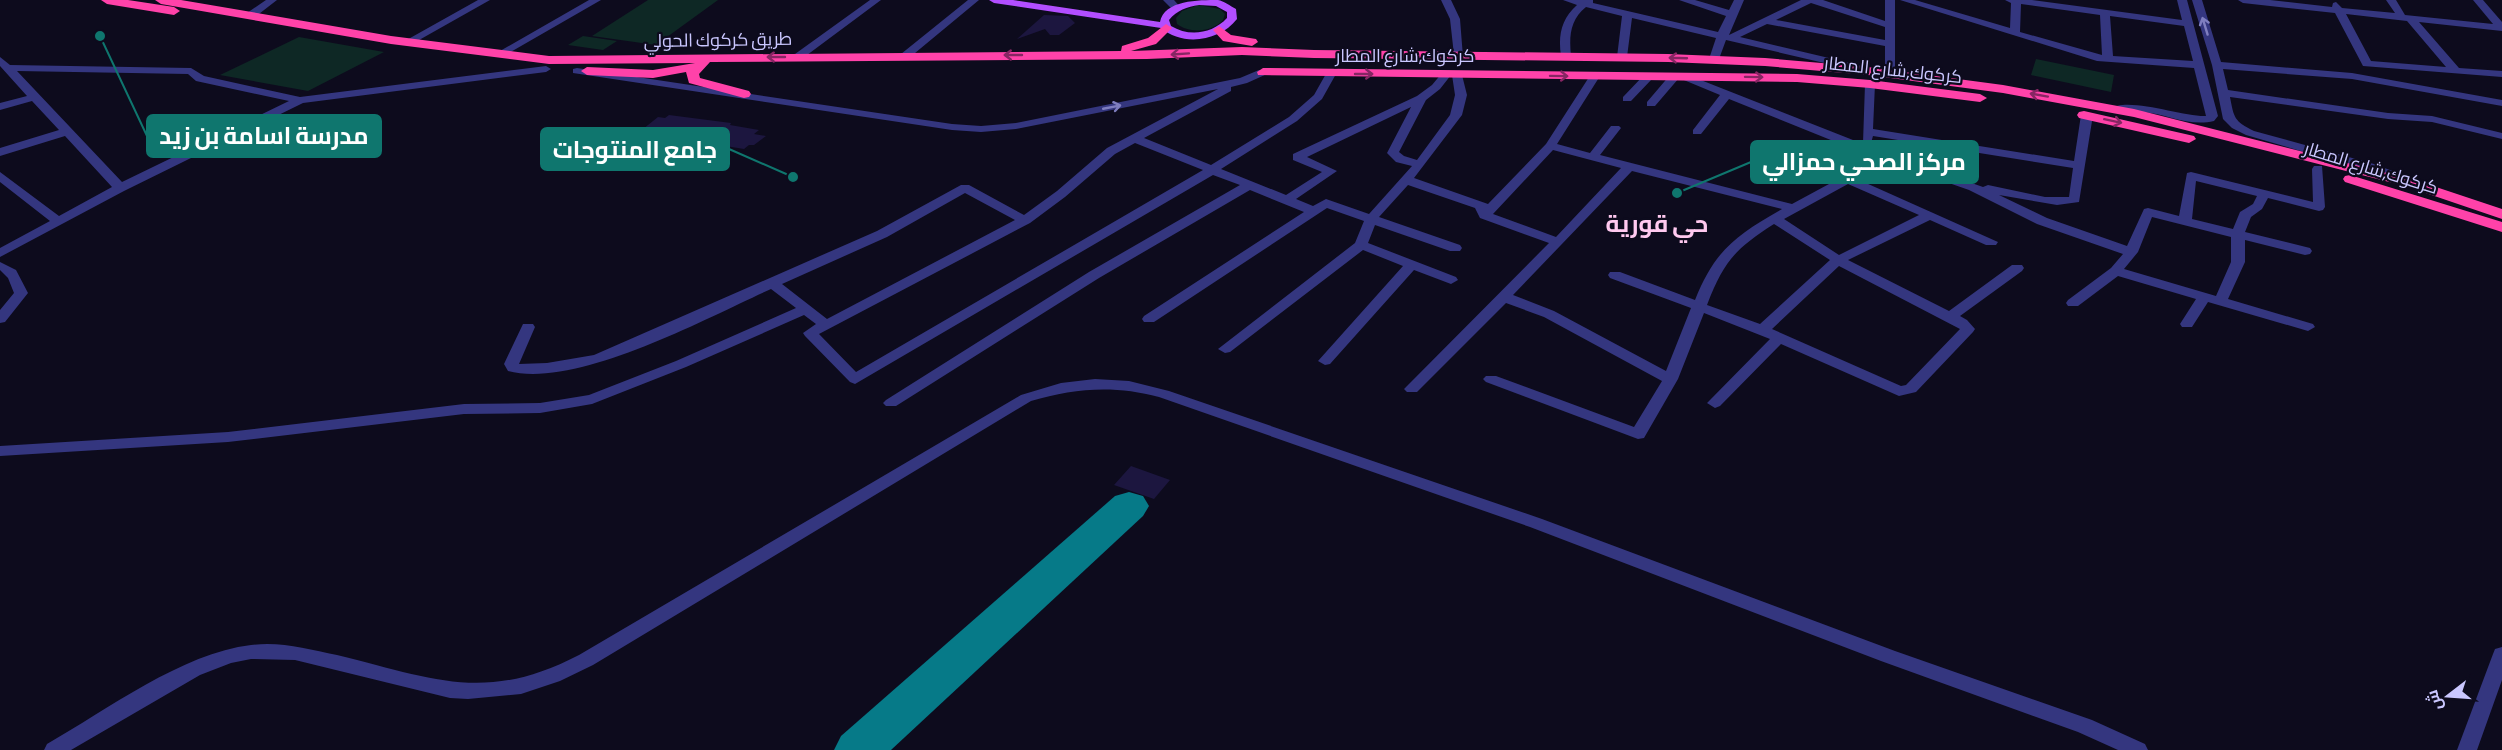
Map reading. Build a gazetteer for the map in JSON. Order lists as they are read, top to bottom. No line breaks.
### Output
{"streets":{"highway":["طريق كركوك الحولي","كركوك,شارع المطار"]},"crossings":[["طريق كركوك الحولي","كركوك,شارع المطار"]],"districts":["حي قورية"],"places":["مدرسة اسامة بن زيد","جامع المنتوجات","مركز الصحي حمزالي"],"north":"left"}
